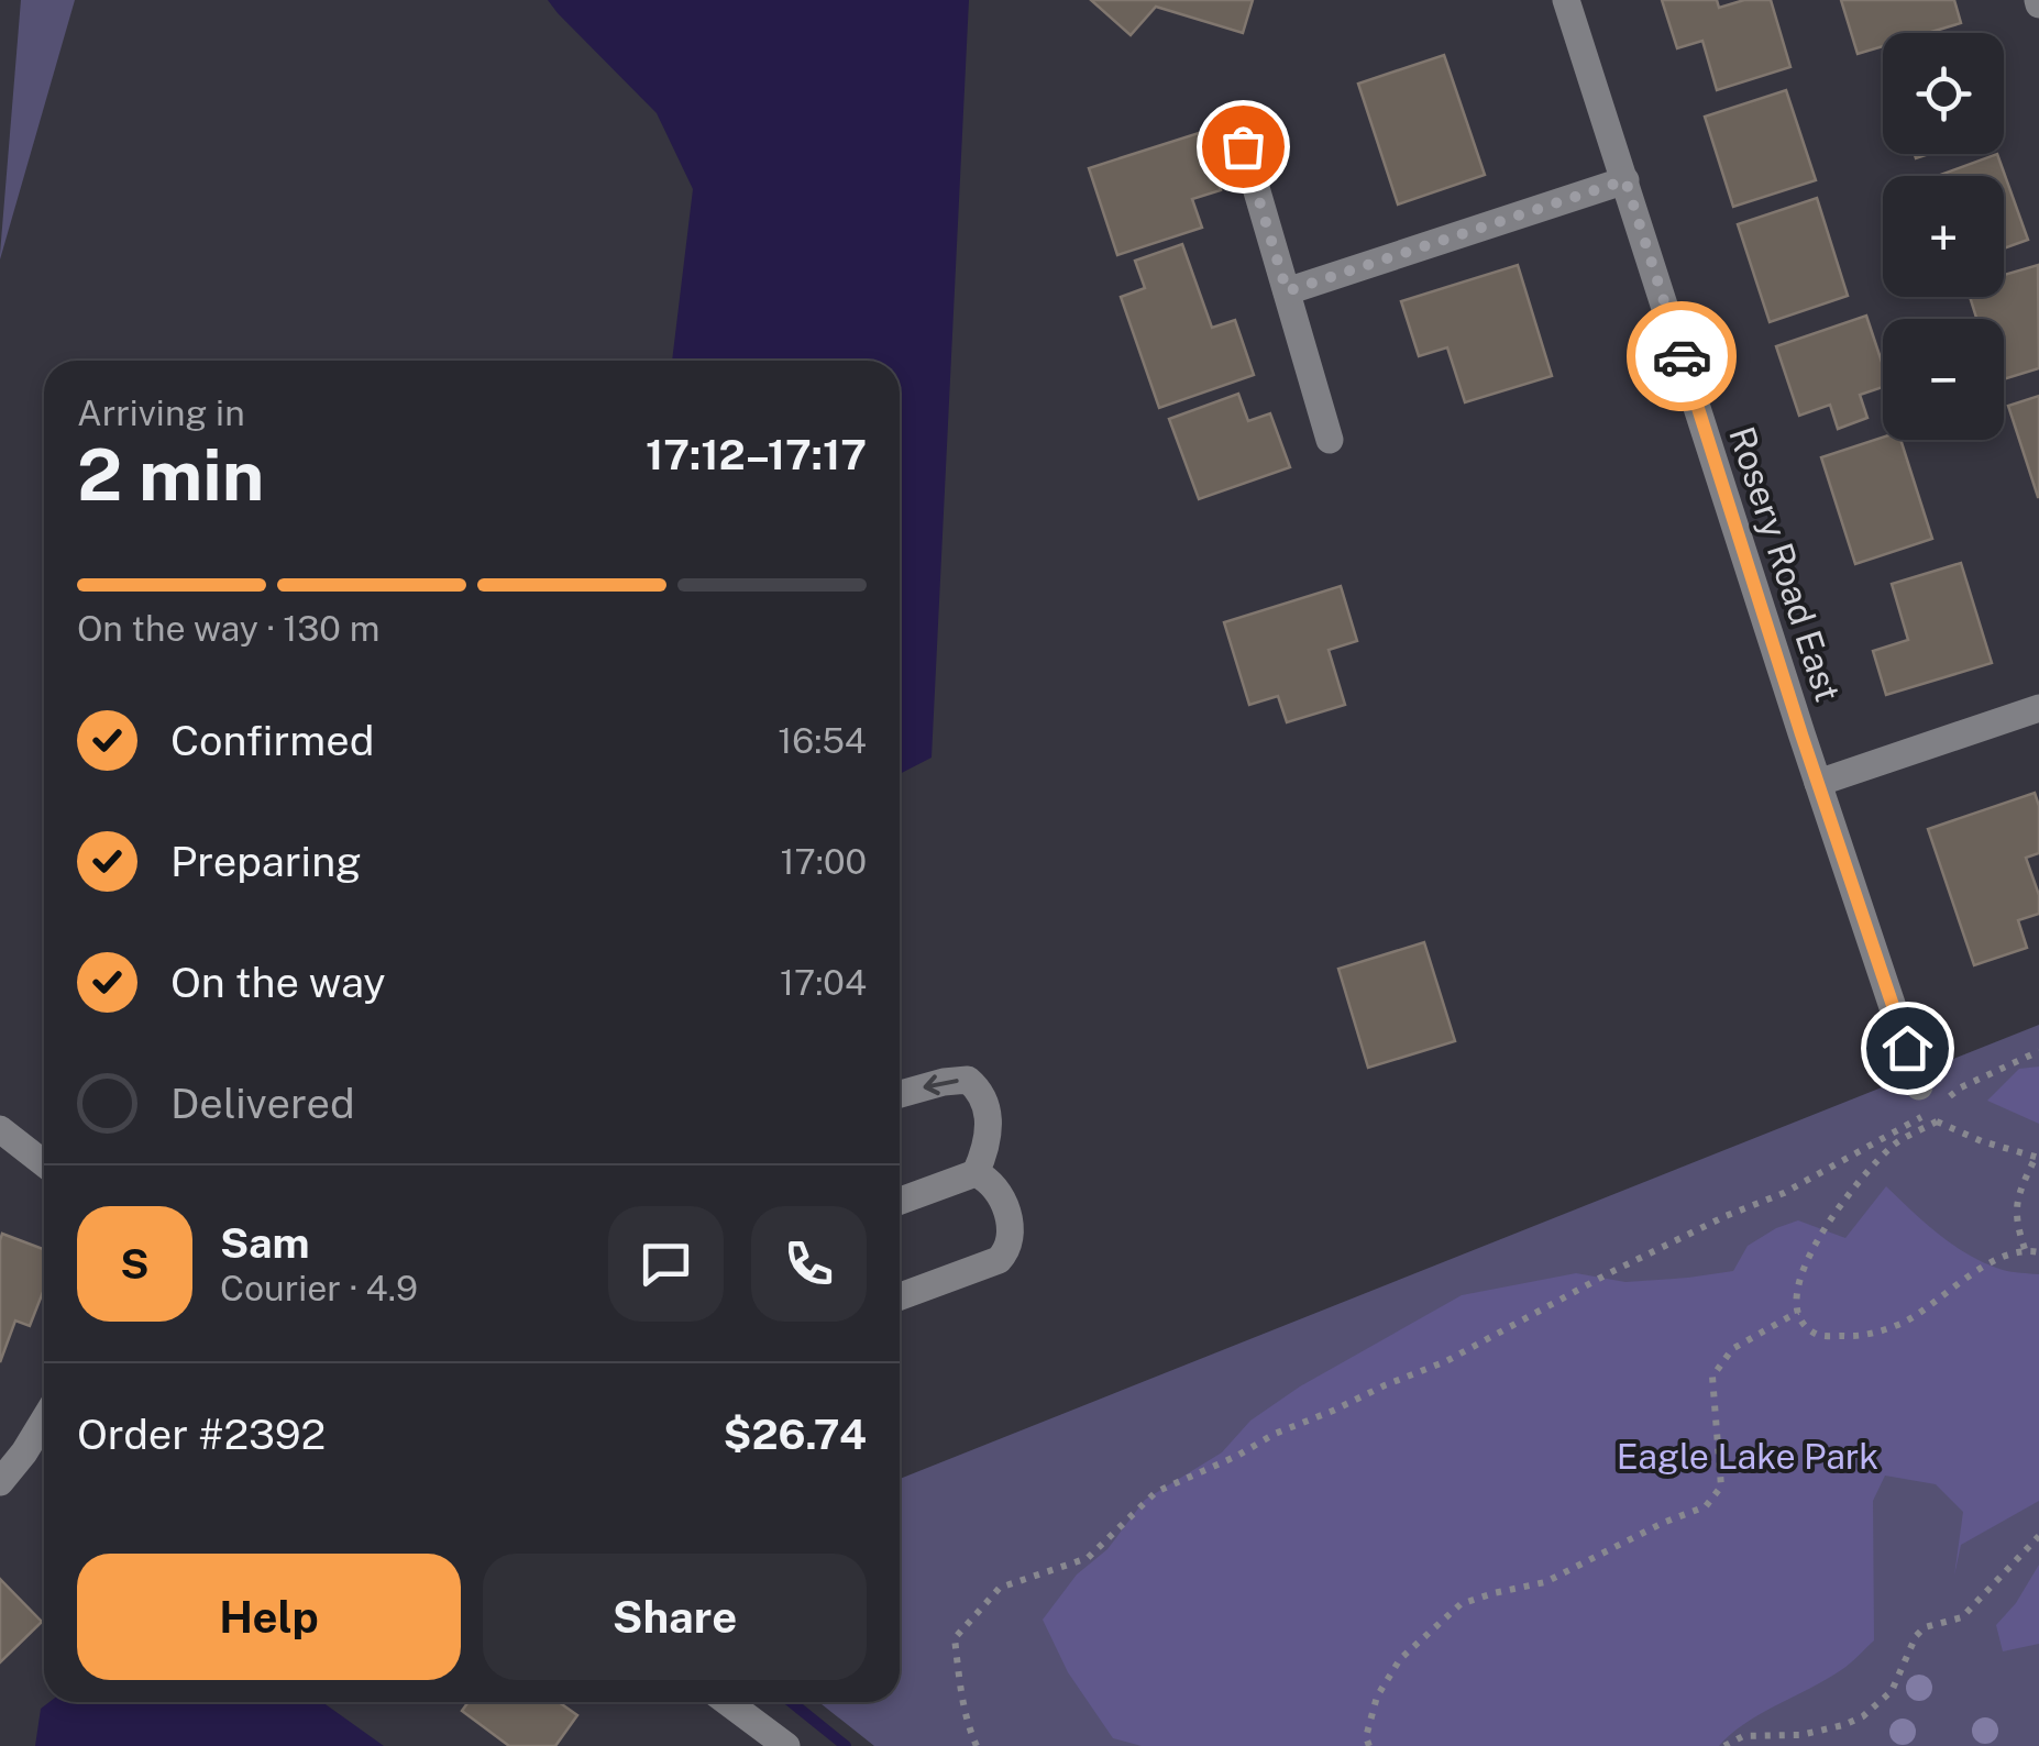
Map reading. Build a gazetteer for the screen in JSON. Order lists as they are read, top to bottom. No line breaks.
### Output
{"streets":{"street":["Rosery Road East"]},"parks":["Eagle Lake Park"],"page":{"map_buttons":["+","−"],"heading":["2 min","Arriving in","17:12–17:17"],"panel":["Sam","Courier · 4.9","Order #2392","$26.74"],"bar":"On the way · 130 m","list":[["Confirmed","16:54"],["Preparing","17:00"],["On the way","17:04"],"Delivered"],"round":"S","buttons":["Help","Share"]}}
